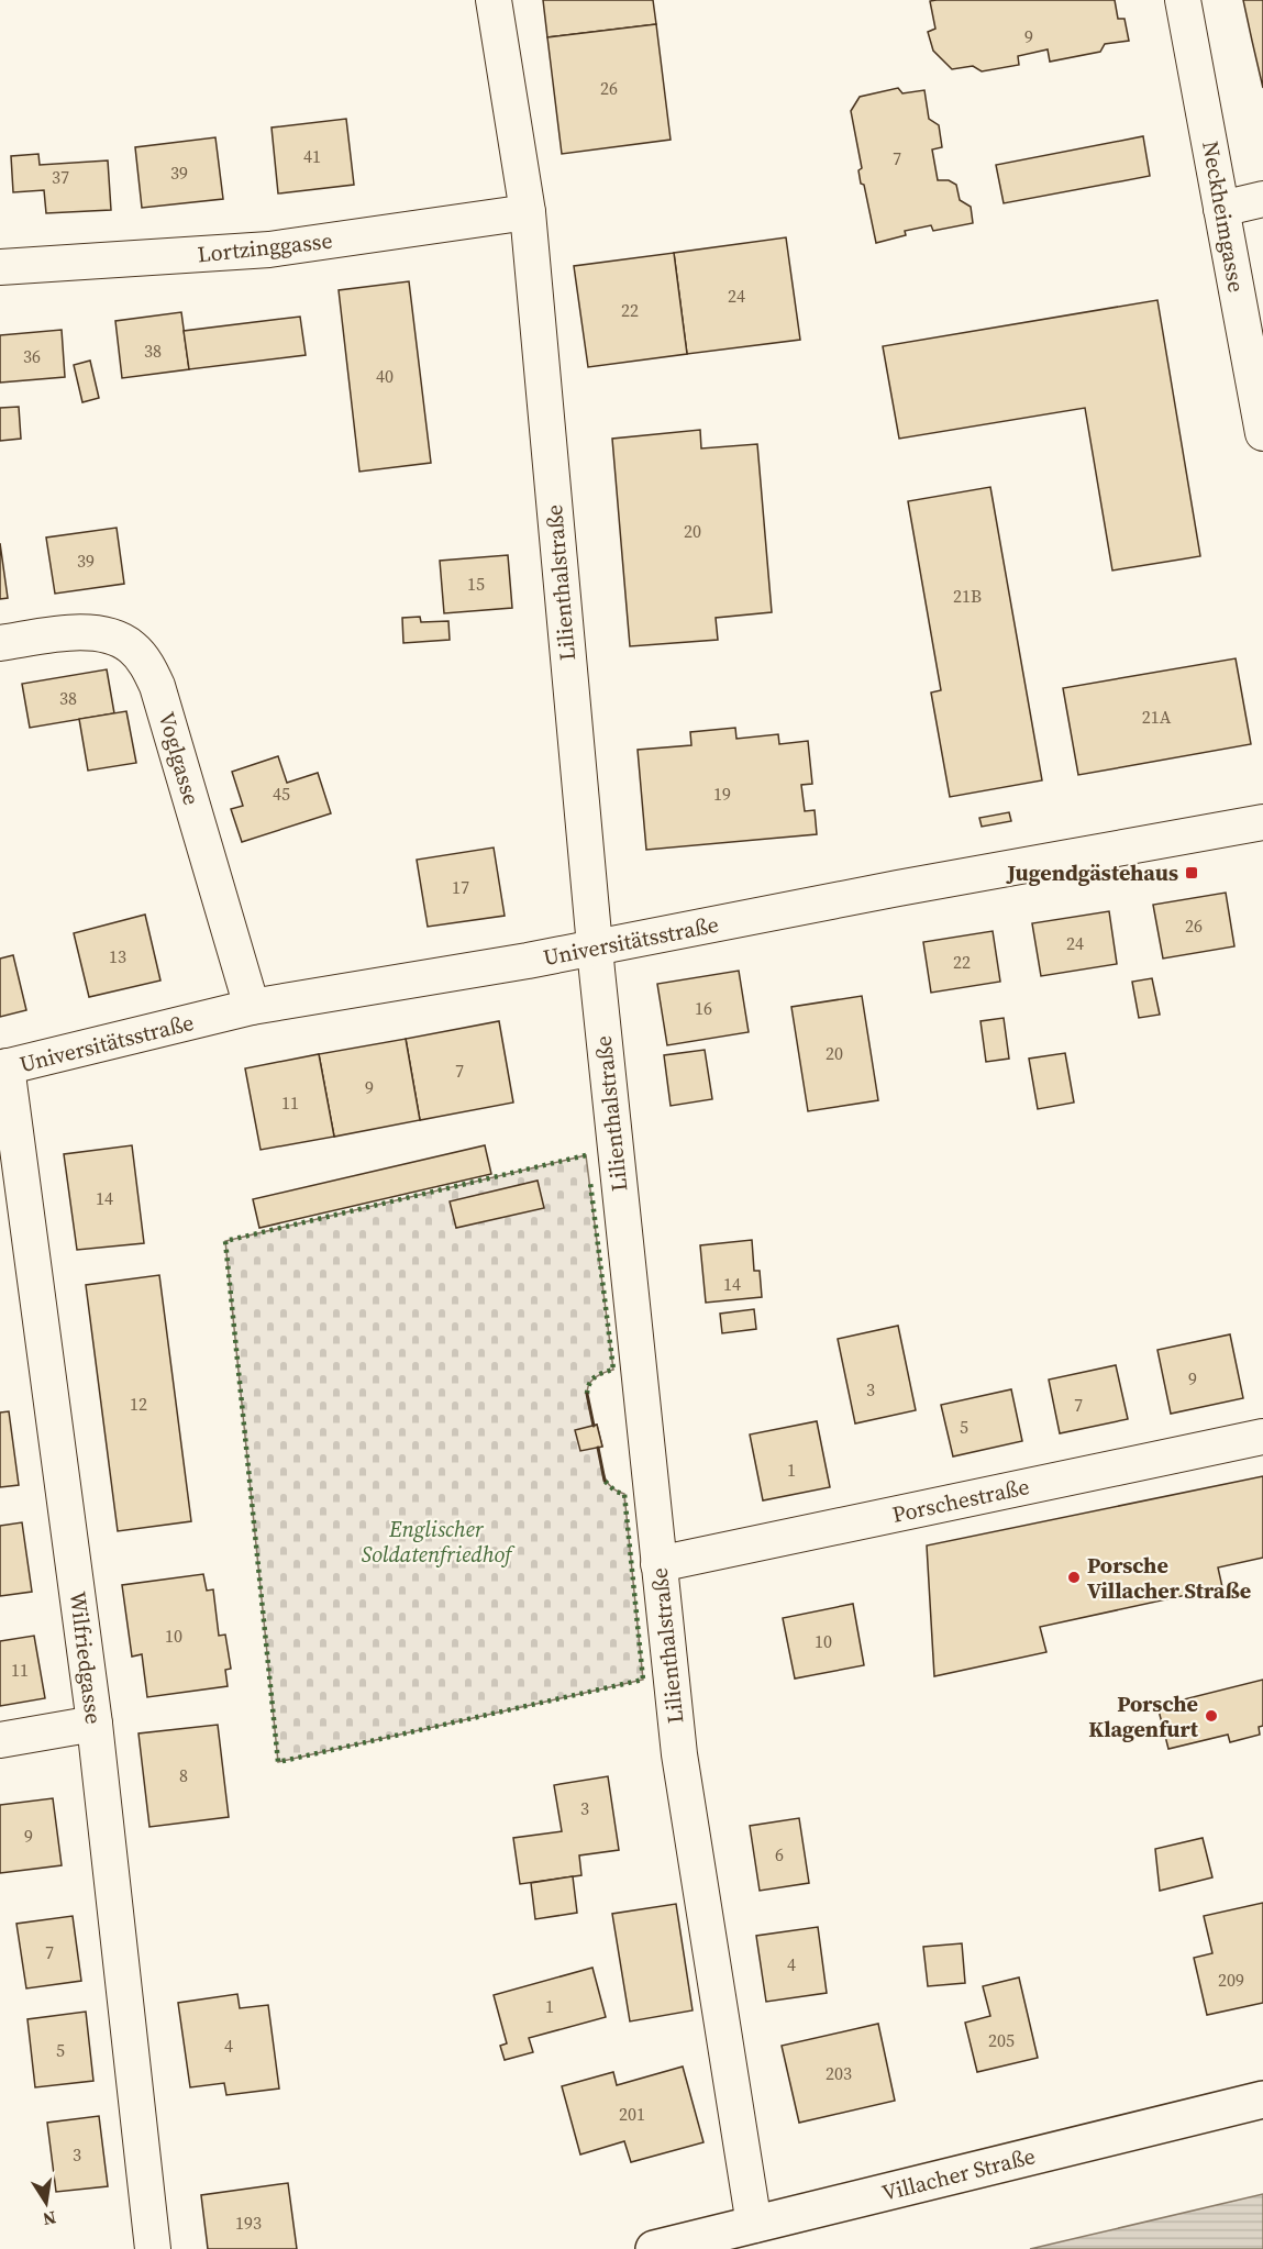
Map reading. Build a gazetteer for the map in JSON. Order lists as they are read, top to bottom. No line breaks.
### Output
{"streets":{"main road":["Villacher Straße"],"street":["Neckheimgasse","Lortzinggasse","Lilienthalstraße","Voglgasse","Universitätsstraße","Porschestraße","Wilfriedgasse"]},"crossings":[["Lortzinggasse","Lilienthalstraße"],["Lilienthalstraße","Universitätsstraße"],["Lilienthalstraße","Porschestraße"],["Lilienthalstraße","Villacher Straße"],["Voglgasse","Universitätsstraße"],["Universitätsstraße","Wilfriedgasse"]],"parks":["Englischer Soldatenfriedhof"],"places":{"transit":["Jugendgästehaus"],"other":["Porsche Villacher Straße","Porsche Klagenfurt"]},"house_numbers":["9","26","41","7","39","37","24","22","38","36","40","20","39","15","21B","38","21A","45","19","17","26","24","13","22","16","20","7","9","11","14","14","9","3","12","7","5","1","10","10","11","8","3","9","6","7","4","209","1","205","4","5","203","201","3","193"],"north":"bottom"}
